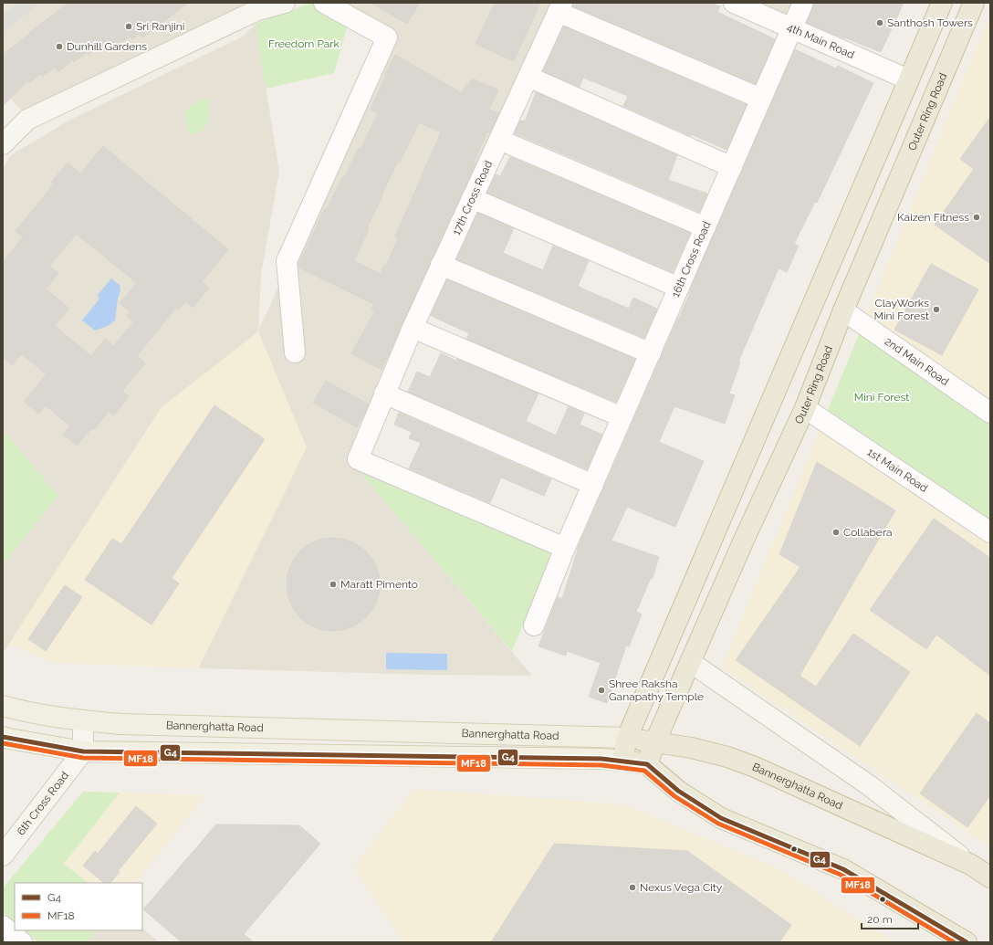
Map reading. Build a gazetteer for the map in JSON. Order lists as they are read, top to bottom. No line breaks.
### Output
{"streets":{"highway":["Outer Ring Road","Bannerghatta Road"],"street":["4th Main Road","17th Cross Road","16th Cross Road","2nd Main Road","1st Main Road","6th Cross Road"]},"crossings":[["4th Main Road","16th Cross Road"],["Outer Ring Road","2nd Main Road"],["Outer Ring Road","1st Main Road"],["Outer Ring Road","Bannerghatta Road"],["17th Cross Road","16th Cross Road"],["Bannerghatta Road","6th Cross Road"]],"parks":["Freedom Park","Mini Forest"],"places":["Santhosh Towers","Sri Ranjini","Dunhill Gardens","Kaizen Fitness","ClayWorks Mini Forest","Collabera","Maratt Pimento","Shree Raksha Ganapathy Temple","Nexus Vega City"],"lines":["transit line G4","transit line MF18"],"legend":["G4","MF18"],"scale_bar":"20 m"}
